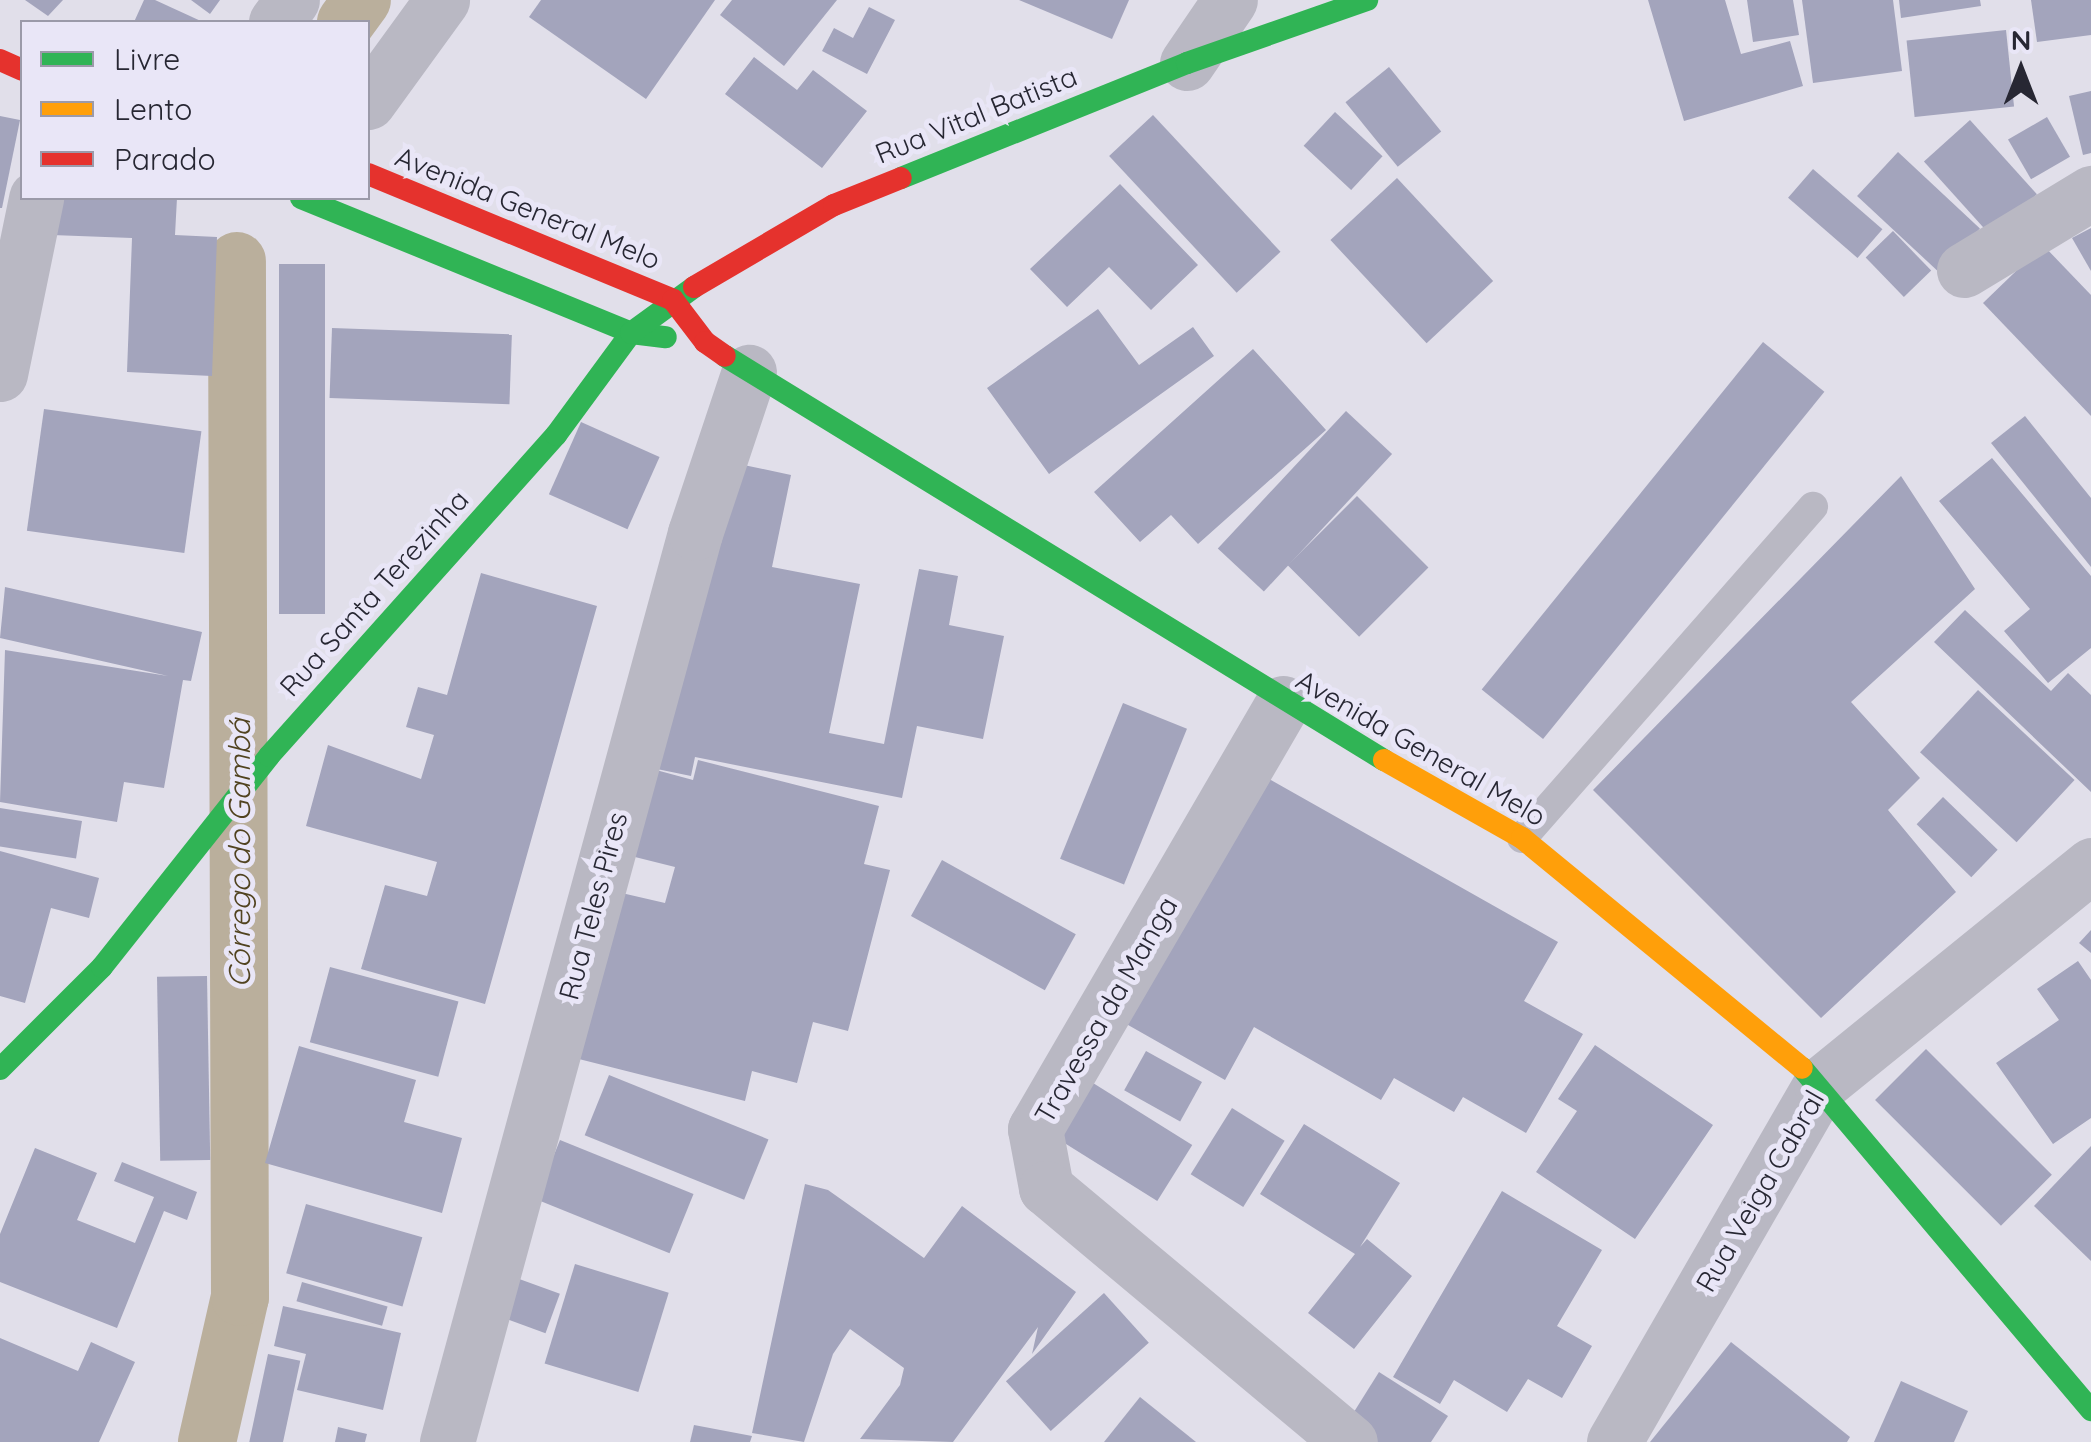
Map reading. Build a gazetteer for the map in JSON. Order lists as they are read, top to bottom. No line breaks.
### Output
{"streets":{"main road":["Rua Vital Batista","Avenida General Melo","Rua Santa Terezinha"],"street":["Rua Teles Pires","Travessa da Manga","Rua Veiga Cabral"]},"crossings":[["Rua Vital Batista","Avenida General Melo"],["Rua Vital Batista","Rua Santa Terezinha"],["Avenida General Melo","Rua Santa Terezinha"],["Avenida General Melo","Rua Teles Pires"],["Avenida General Melo","Travessa da Manga"],["Avenida General Melo","Rua Veiga Cabral"]],"water":["Córrego do Gambá"],"legend":["Livre","Lento","Parado"],"north":"top"}
